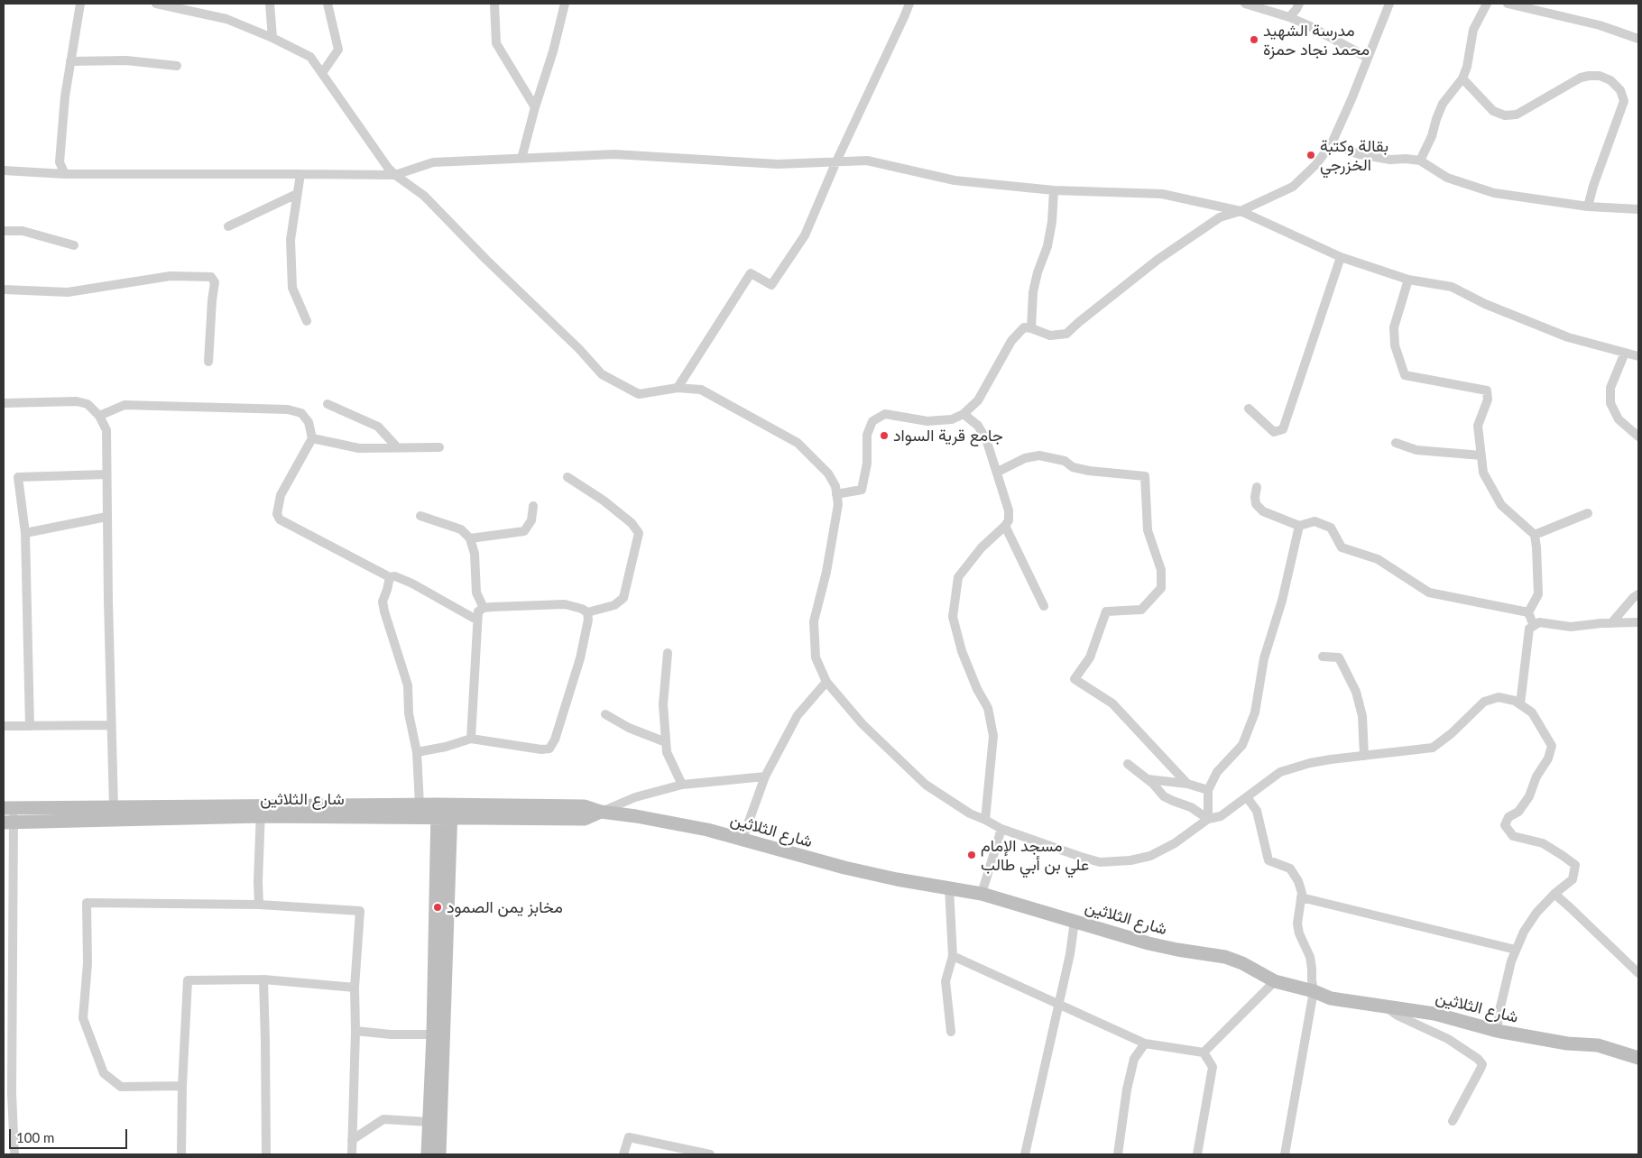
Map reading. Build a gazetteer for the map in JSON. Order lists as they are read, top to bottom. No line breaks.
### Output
{"streets":{"street":["شارع الثلاثين"]},"places":["مدرسة الشهيد محمد نجاد حمزة","بقالة وكتبة الخزرجي","جامع قرية السواد","مسجد الإمام علي بن أبي طالب","مخابز يمن الصمود"],"scale_bar":"100 m"}
